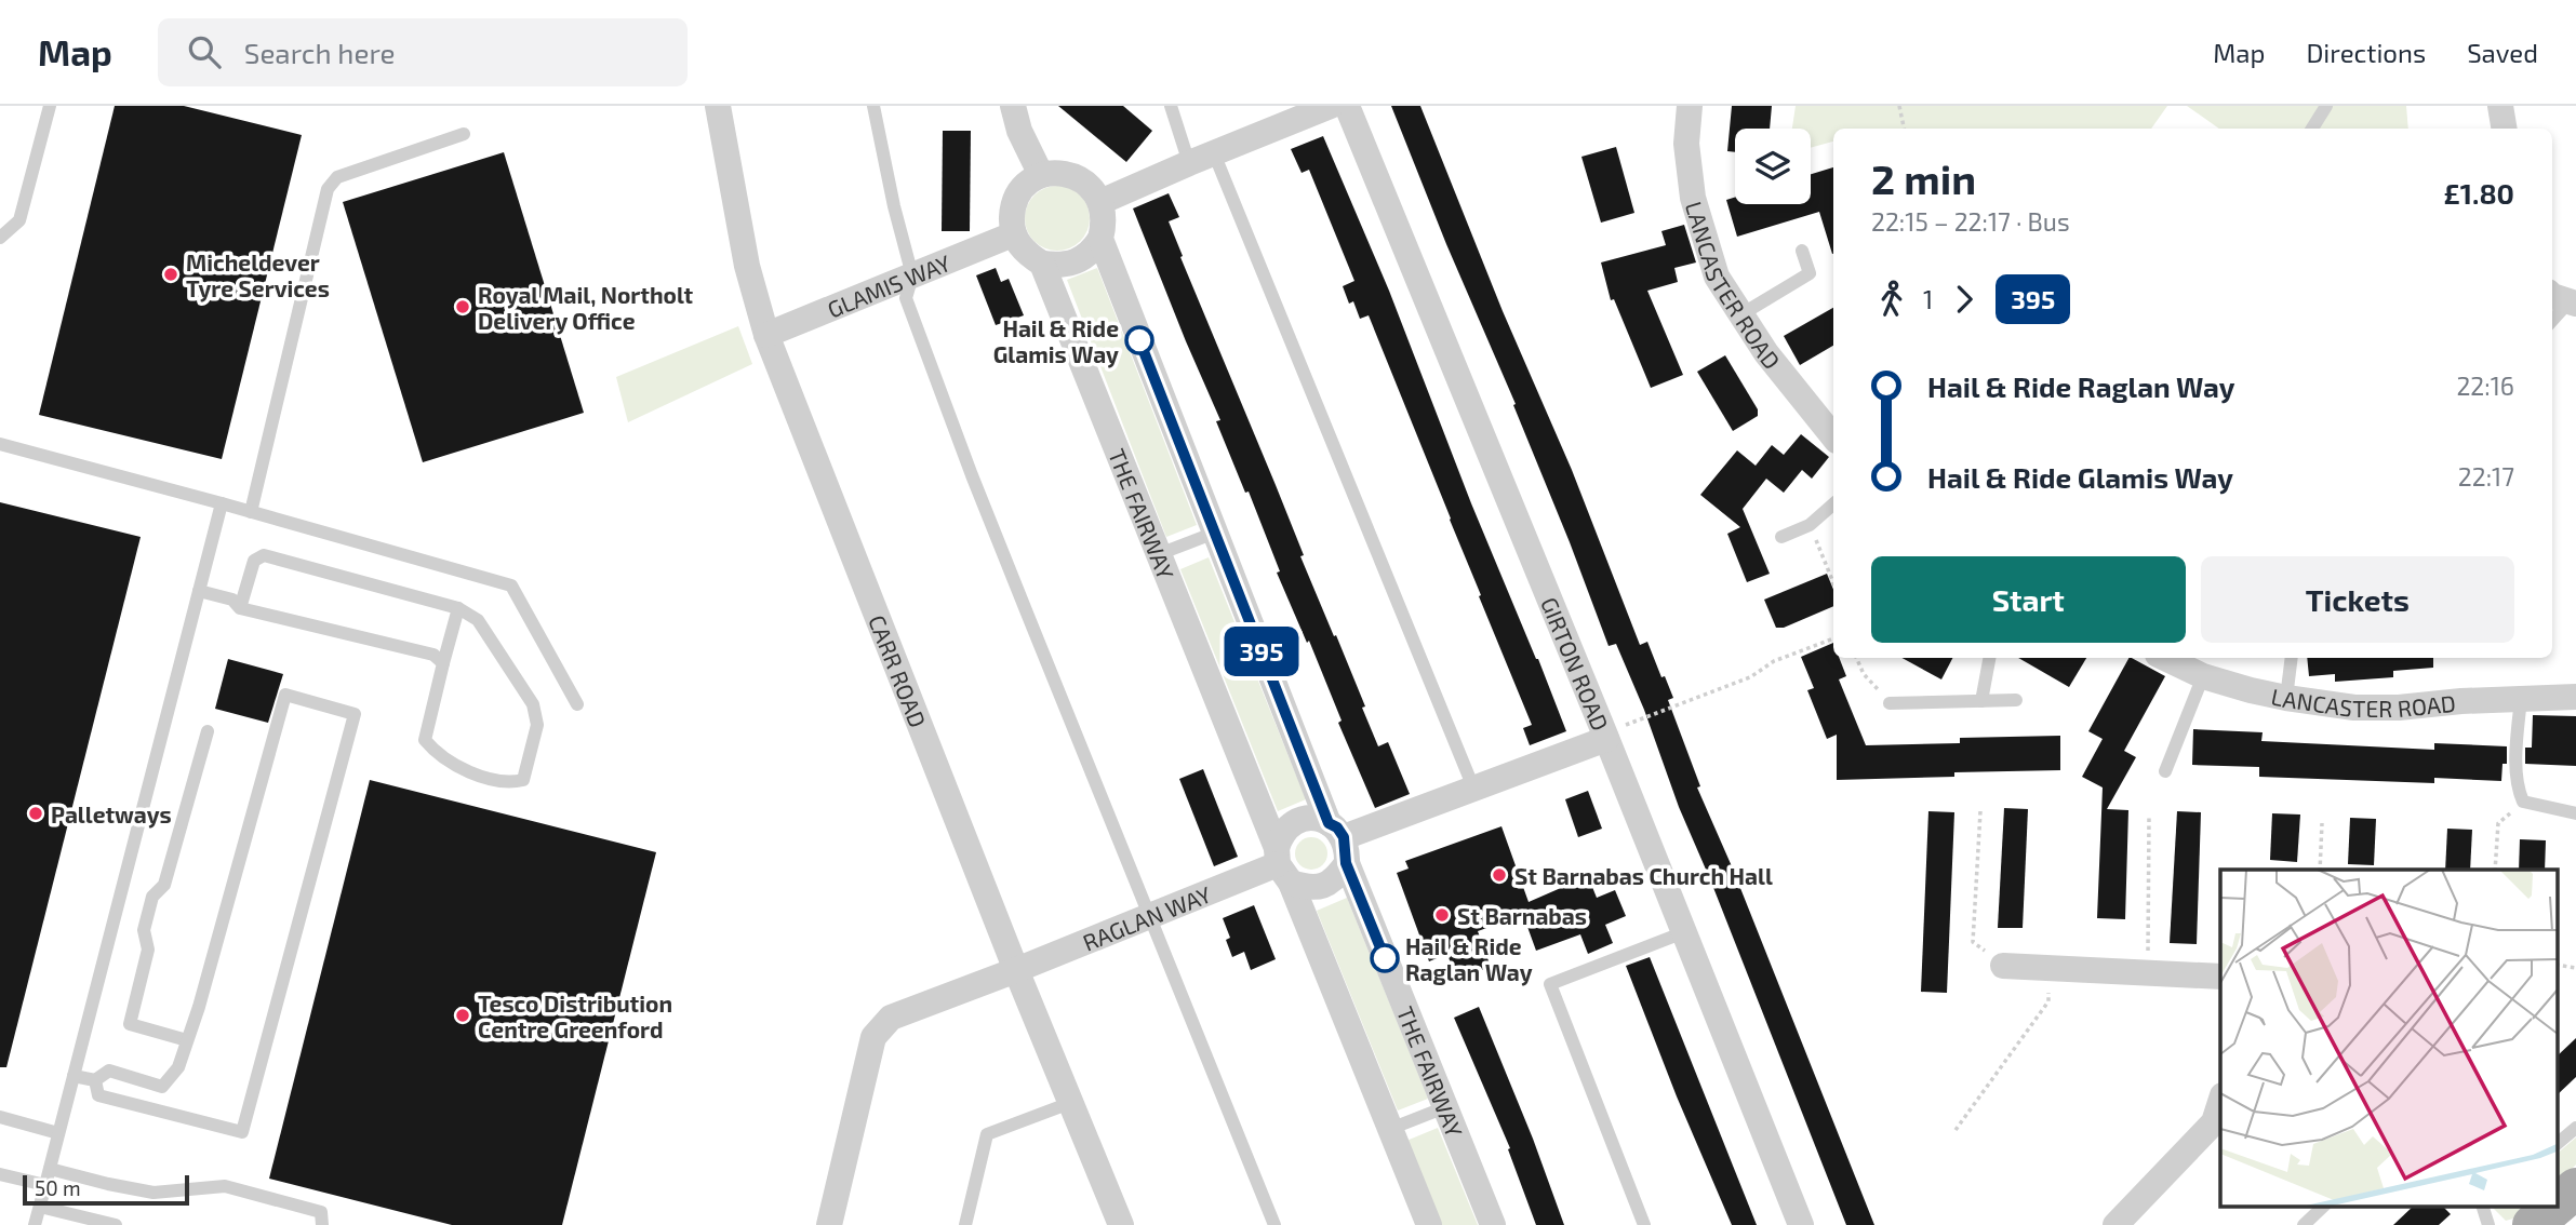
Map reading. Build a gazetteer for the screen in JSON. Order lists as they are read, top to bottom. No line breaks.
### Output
{"streets":{"street":["LANCASTER ROAD","GLAMIS WAY","THE FAIRWAY","GIRTON ROAD","CARR ROAD","RAGLAN WAY"]},"crossings":[["GLAMIS WAY","THE FAIRWAY"],["GLAMIS WAY","CARR ROAD"],["THE FAIRWAY","RAGLAN WAY"],["CARR ROAD","RAGLAN WAY"]],"places":["Micheldever Tyre Services","Royal Mail, Northolt Delivery Office","Hail & Ride Glamis Way","Palletways","St Barnabas Church Hall","St Barnabas","Hail & Ride Raglan Way","Tesco Distribution Centre Greenford"],"lines":["bus line 395"],"scale_bar":"50 m","page":{"header":"Map","search":"Search here","nav":["Map","Directions","Saved"],"on_map":"395","heading":["2 min","22:15 – 22:17 · Bus","£1.80"],"legs":["1","395"],"list":[{"name":"Hail & Ride Raglan Way","value":"22:16"},{"name":"Hail & Ride Glamis Way","value":"22:17"}],"buttons":["Start","Tickets"],"scale":"50 m"}}
